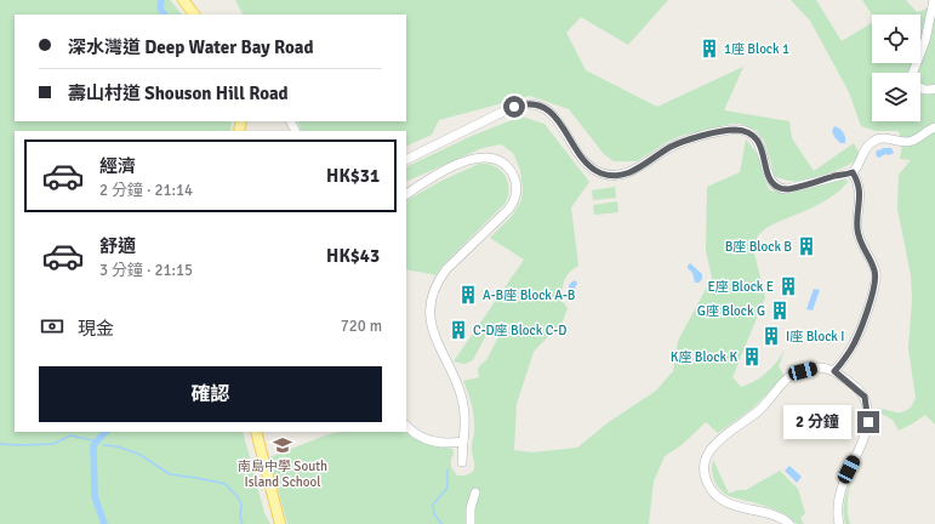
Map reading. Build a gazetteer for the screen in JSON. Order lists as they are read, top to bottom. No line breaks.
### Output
{"places":{"building":["1座 Block 1","B座 Block B","E座 Block E","A-B座 Block A-B","G座 Block G","C-D座 Block C-D","I座 Block I","K座 Block K"],"school or university":["南島中學 South Island School"]},"page":{"banner":["深水灣道 Deep Water Bay Road","壽山村道 Shouson Hill Road"],"list":[{"name":"經濟","note":"2 分鐘 · 21:14","value":"HK$31"},{"name":"舒適","note":"3 分鐘 · 21:15","value":"HK$43"}],"pay":["現金","720 m"],"buttons":"確認","bubble":"2 分鐘"}}
